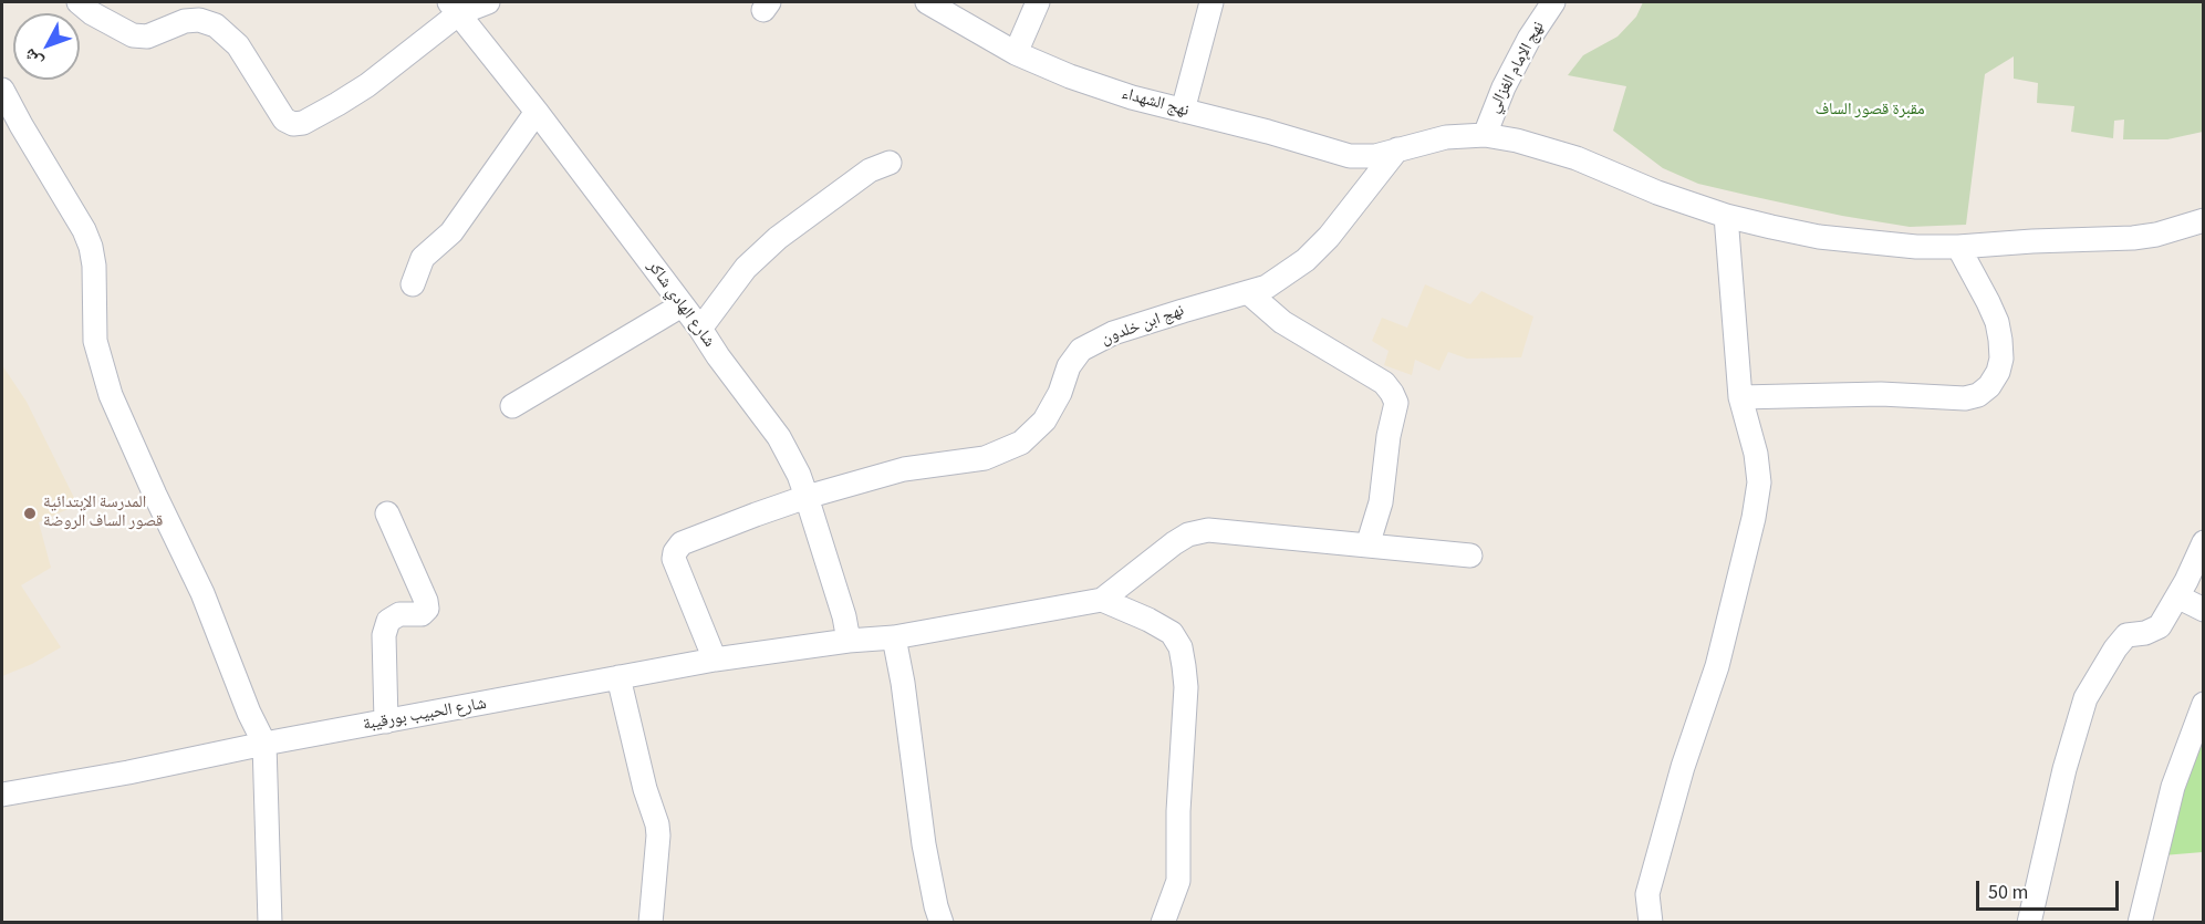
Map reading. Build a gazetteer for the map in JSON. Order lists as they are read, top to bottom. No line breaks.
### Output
{"streets":{"street":["نهج الإمام الغزالي","نهج الشهداء","شارع الهادي شاكر","نهج ابن خلدون","شارع الحبيب بورقيبة"]},"crossings":[["نهج الإمام الغزالي","نهج الشهداء"],["نهج الشهداء","نهج ابن خلدون"],["شارع الهادي شاكر","نهج ابن خلدون"],["شارع الهادي شاكر","شارع الحبيب بورقيبة"],["نهج ابن خلدون","شارع الحبيب بورقيبة"]],"parks":["مقبرة قصور الساف"],"places":["المدرسة الإبتدائية قصور الساف الروضة"],"scale_bar":"50 m","north":"bottom left"}
